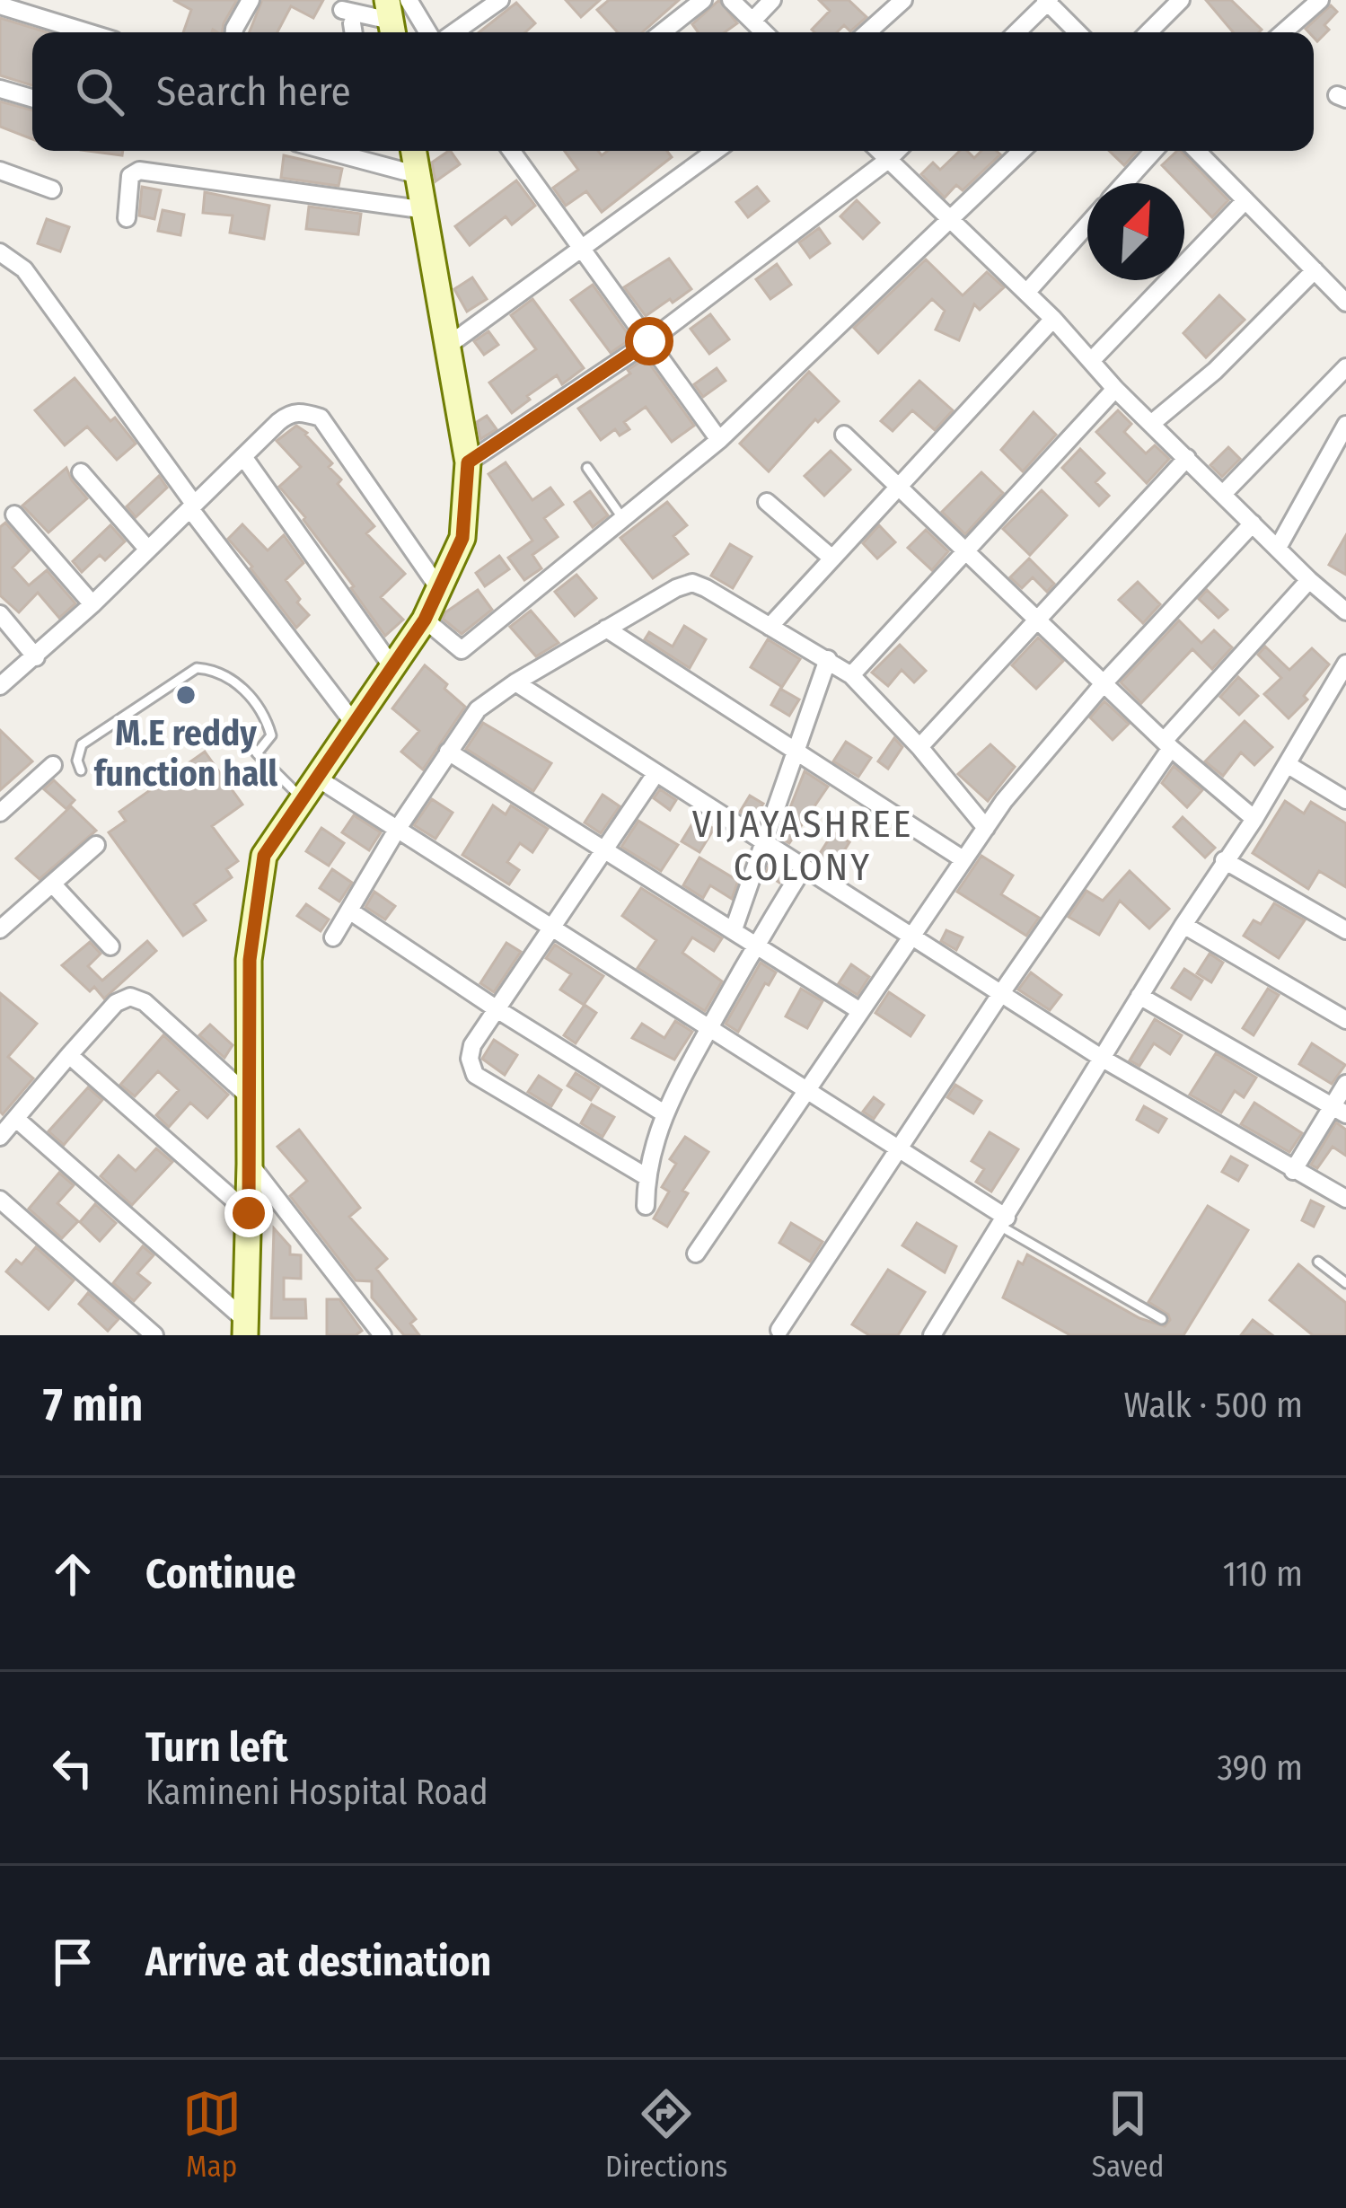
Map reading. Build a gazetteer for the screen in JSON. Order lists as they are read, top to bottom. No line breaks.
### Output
{"districts":["VIJAYASHREE COLONY"],"places":["M.E reddy function hall"],"north":"top right","page":{"search":"Search here","heading":["7 min","Walk · 500 m"],"list":[["Continue","110 m"],["Turn left","Kamineni Hospital Road","390 m"],"Arrive at destination"],"nav":["Map","Directions","Saved"]}}
